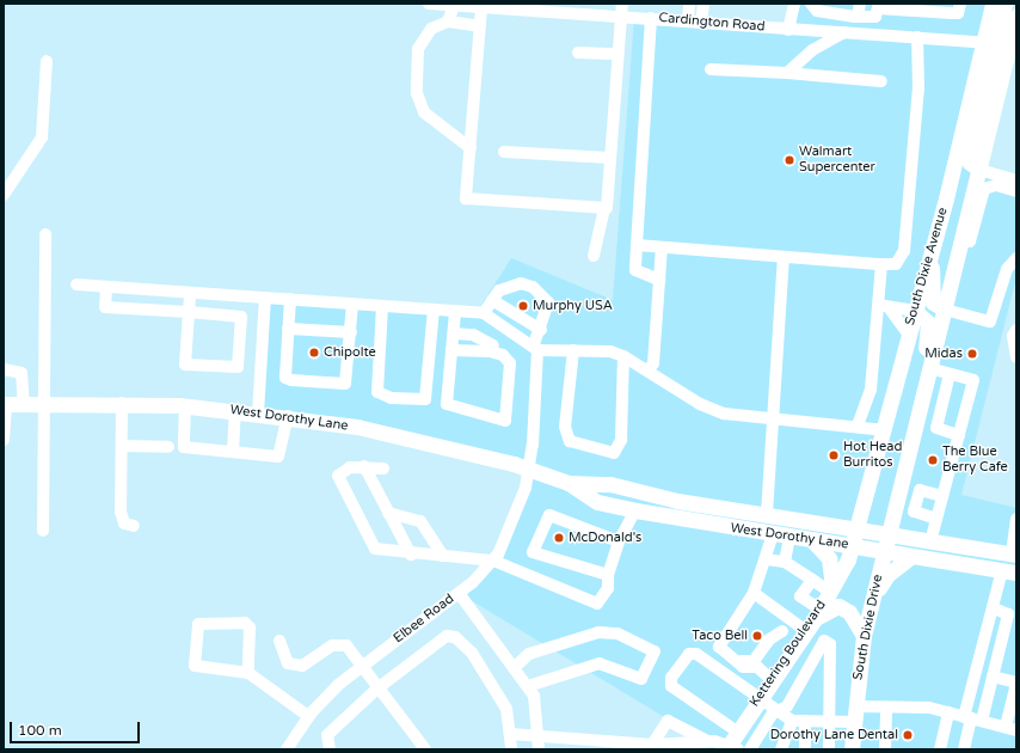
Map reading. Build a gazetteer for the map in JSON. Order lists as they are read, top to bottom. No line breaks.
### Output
{"streets":{"main road":["South Dixie Avenue","West Dorothy Lane","South Dixie Drive","Kettering Boulevard"],"street":["Cardington Road","Elbee Road"]},"crossings":[["Cardington Road","South Dixie Avenue"],["South Dixie Avenue","West Dorothy Lane"],["South Dixie Avenue","South Dixie Drive"],["South Dixie Avenue","Kettering Boulevard"],["West Dorothy Lane","Elbee Road"],["West Dorothy Lane","South Dixie Drive"],["West Dorothy Lane","Kettering Boulevard"]],"places":["Walmart Supercenter","Murphy USA","Chipolte","Midas","Hot Head Burritos","The Blue Berry Cafe","McDonald's","Taco Bell","Dorothy Lane Dental"],"scale_bar":"100 m"}
